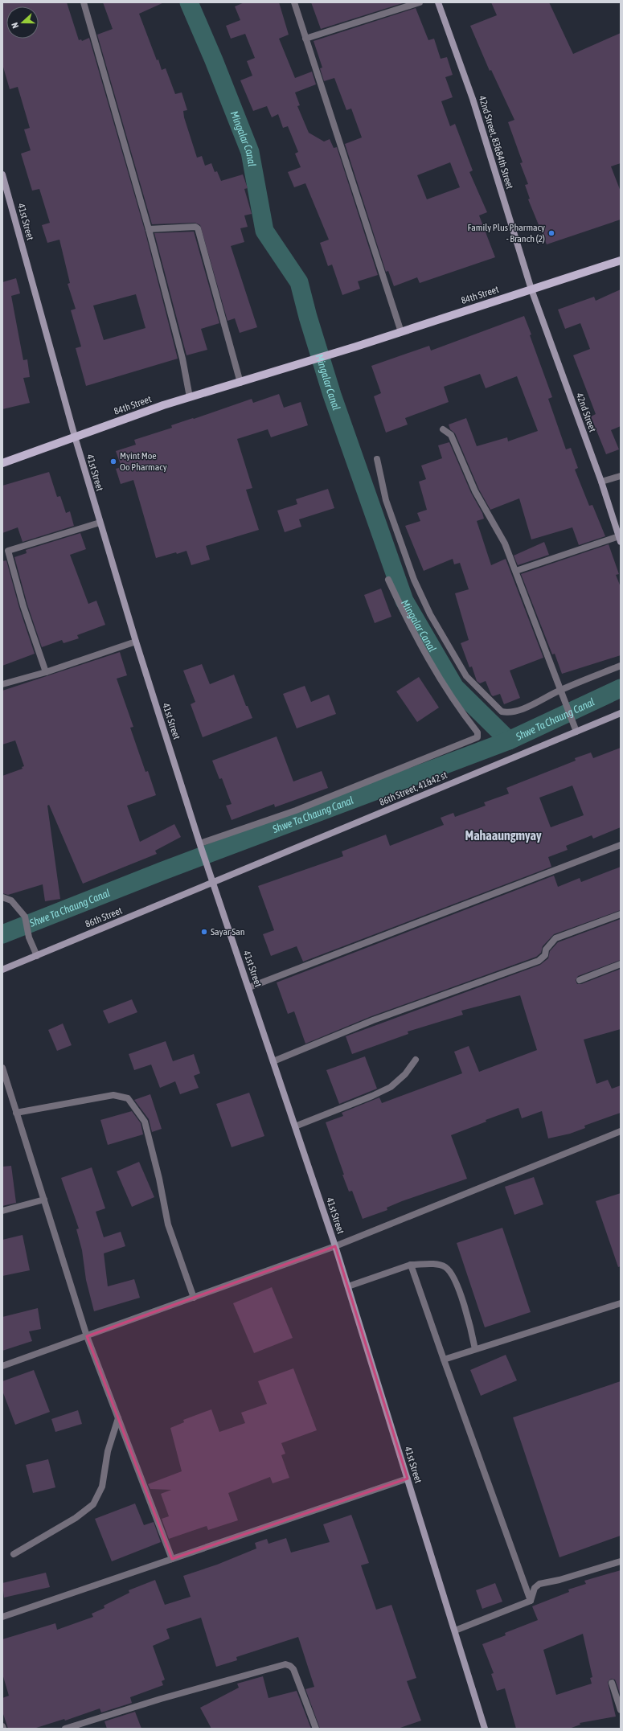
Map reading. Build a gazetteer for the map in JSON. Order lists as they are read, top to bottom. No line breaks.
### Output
{"streets":{"main road":["42nd Street, 83&84th Street","41st Street","84th Street","42nd Street","86th Street, 41&42 st","86th Street"]},"crossings":[["42nd Street, 83&84th Street","84th Street"],["42nd Street, 83&84th Street","42nd Street"],["41st Street","84th Street"],["41st Street","86th Street, 41&42 st"],["41st Street","86th Street"],["84th Street","42nd Street"],["86th Street, 41&42 st","86th Street"]],"districts":["Mahaaungmyay"],"water":["Mingalar Canal","Shwe Ta Chaung Canal"],"places":["Family Plus Pharmacy - Branch (2)","Myint Moe Oo Pharmacy","Sayar San"],"north":"left"}
